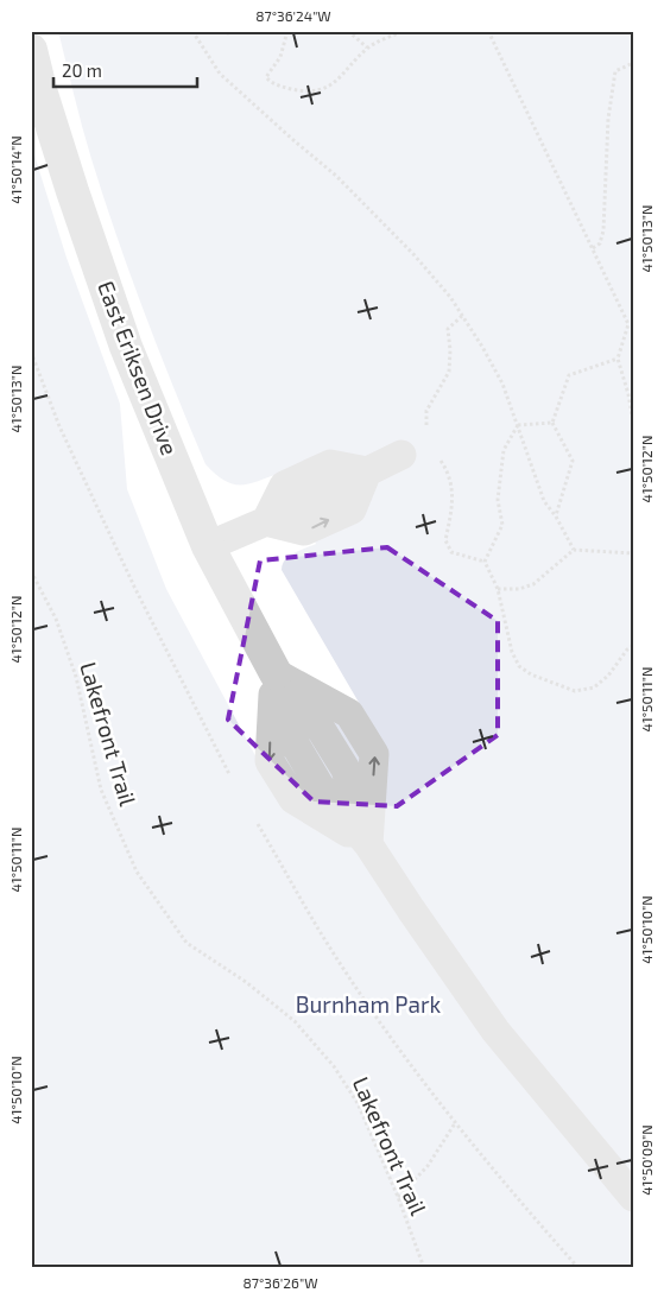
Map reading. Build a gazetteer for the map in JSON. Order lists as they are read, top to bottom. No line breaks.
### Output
{"streets":{"street":["East Eriksen Drive"],"path":["Lakefront Trail"]},"parks":["Burnham Park"],"scale_bar":"20 m","coordinates":["87°36'24\"W","41°50'14\"N","41°50'13\"N","41°50'12\"N","41°50'11\"N","41°50'10\"N","41°50'09\"N","87°36'26\"W"]}
